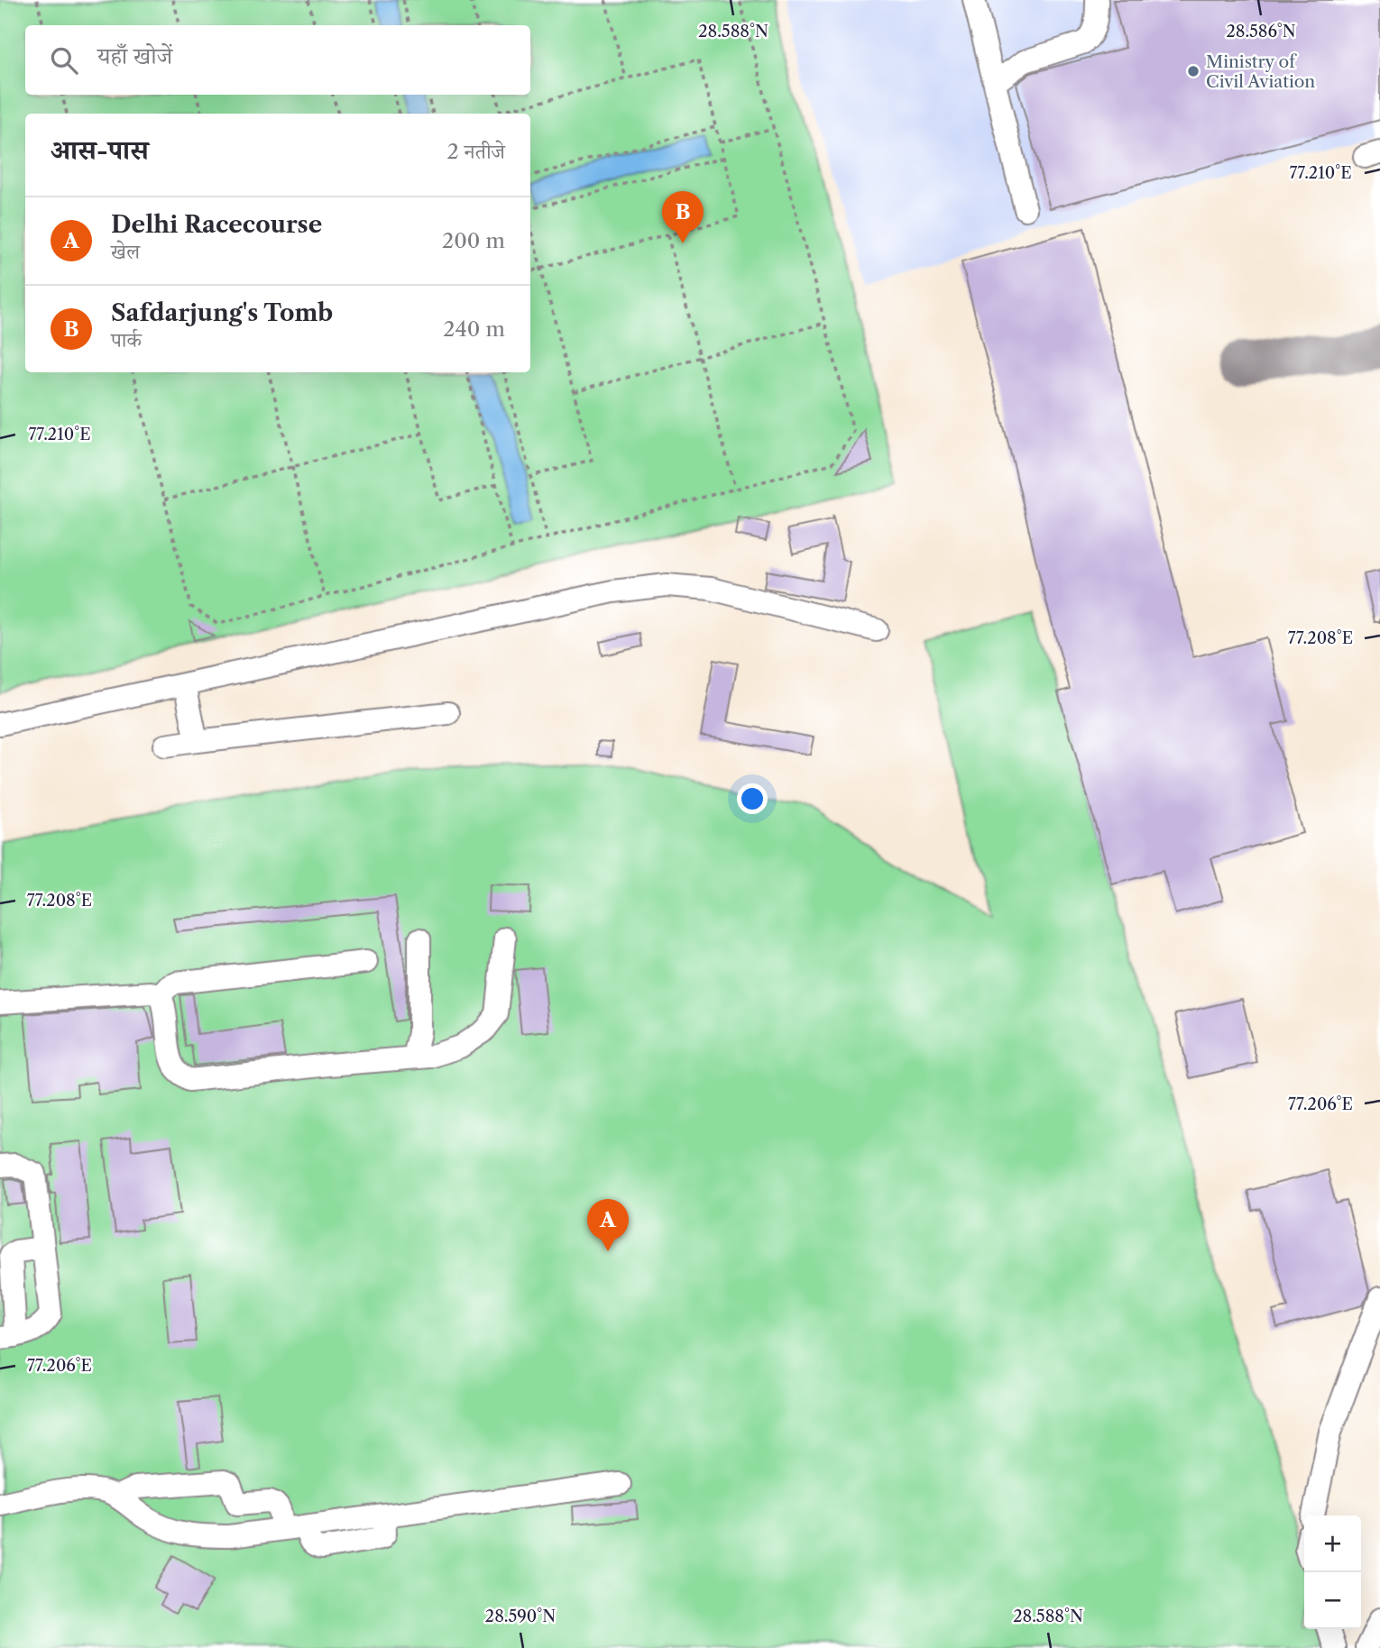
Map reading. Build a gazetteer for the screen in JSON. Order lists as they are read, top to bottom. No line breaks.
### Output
{"places":["Ministry of Civil Aviation"],"page":{"search":"यहाँ खोजें","heading":["आस-पास","2 नतीजे"],"pins":["B","A"],"list":[{"mark":"A","name":"Delhi Racecourse","note":"खेल","value":"200 m"},{"mark":"B","name":"Safdarjung's Tomb","note":"पार्क","value":"240 m"}],"map_buttons":["+","−"]},"coordinates":["28.588°N","28.586°N","77.210°E","77.208°E","77.206°E","28.590°N"]}
